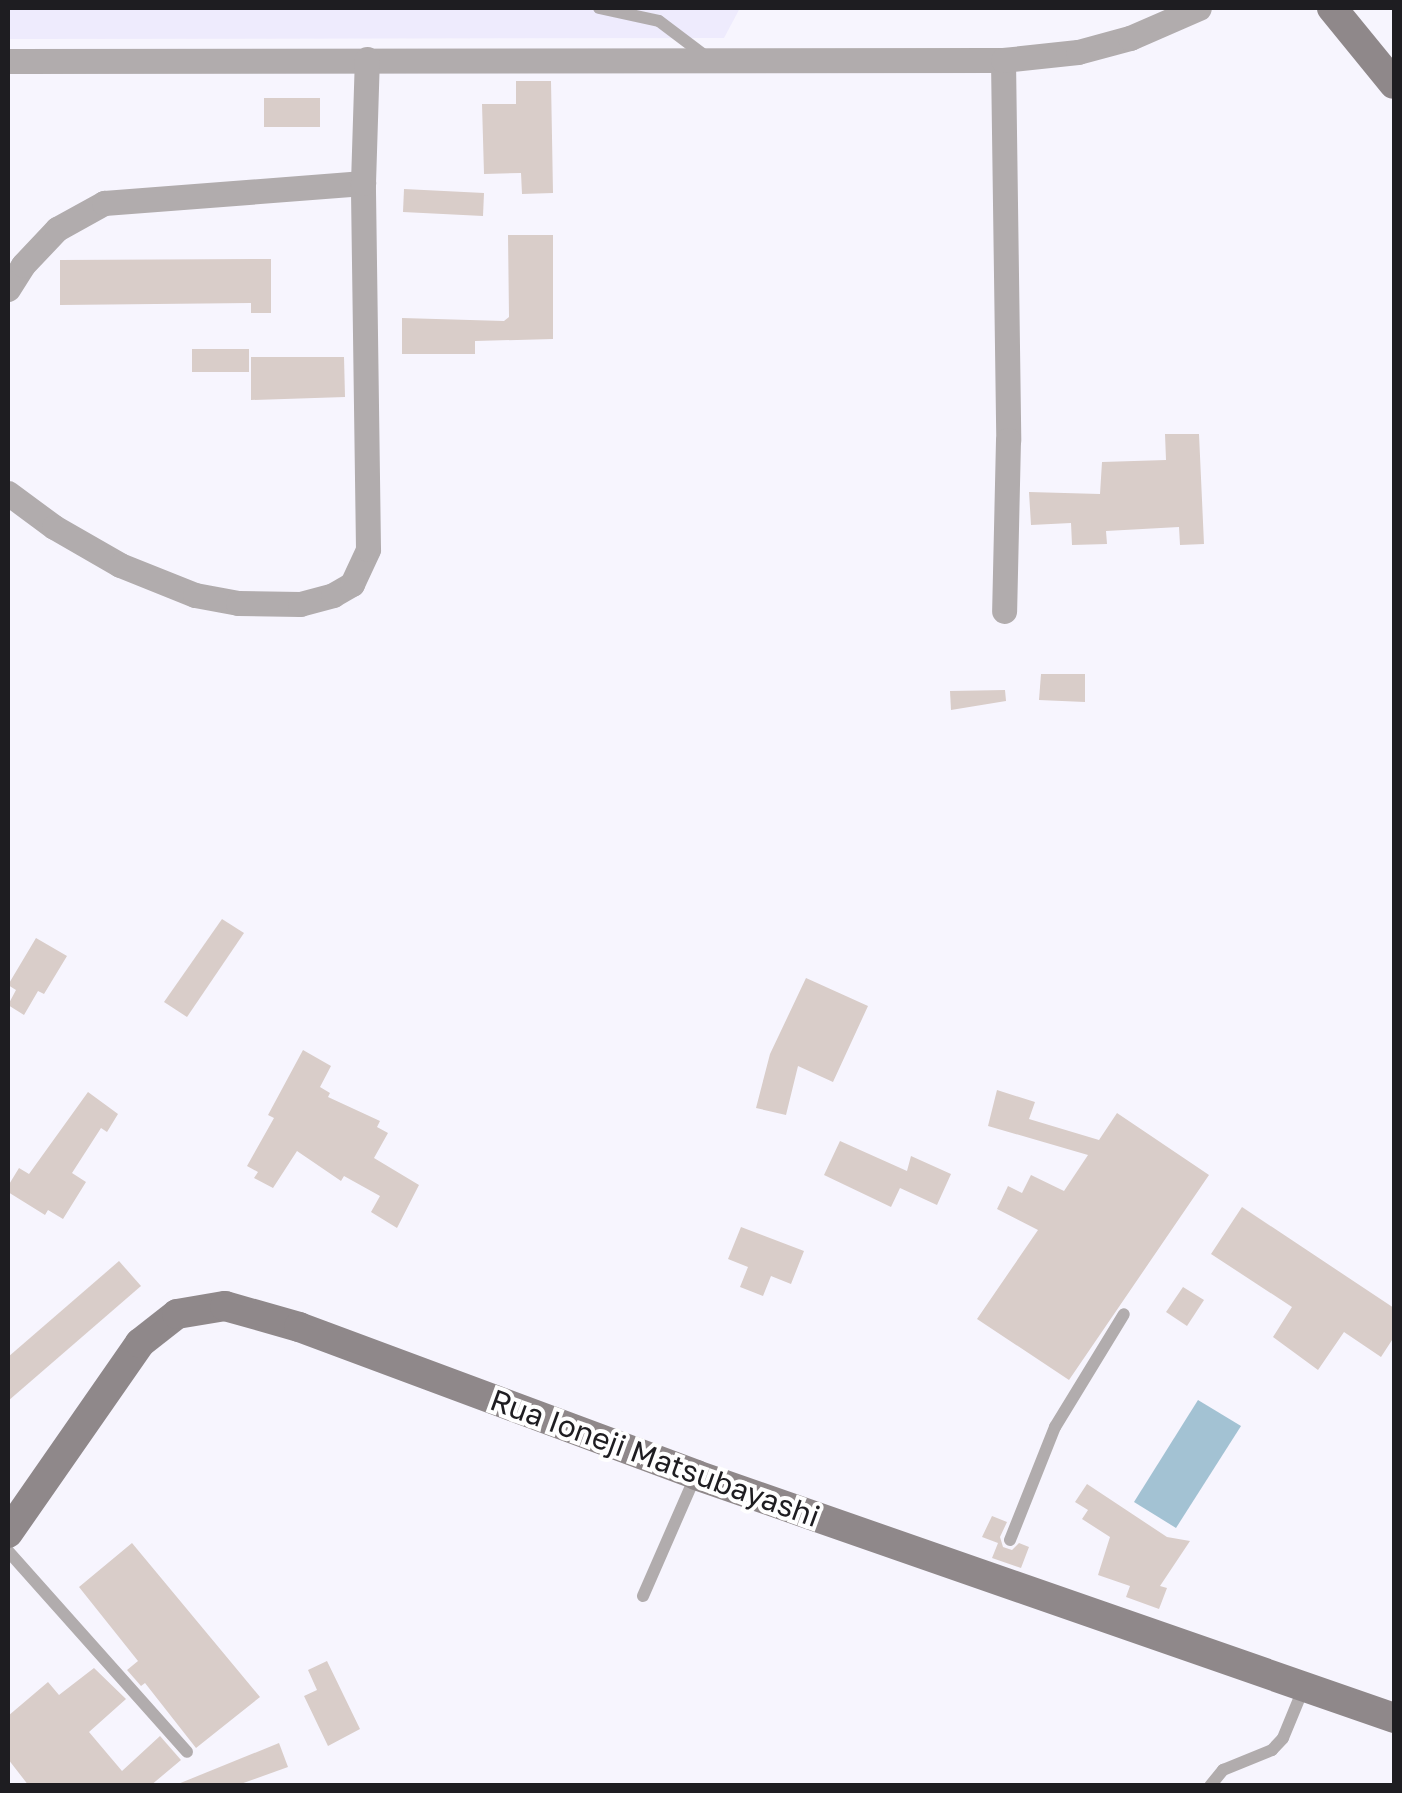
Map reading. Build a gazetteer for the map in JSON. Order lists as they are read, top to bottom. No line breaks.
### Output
{"streets":{"main road":["Rua Ioneji Matsubayashi"]}}
